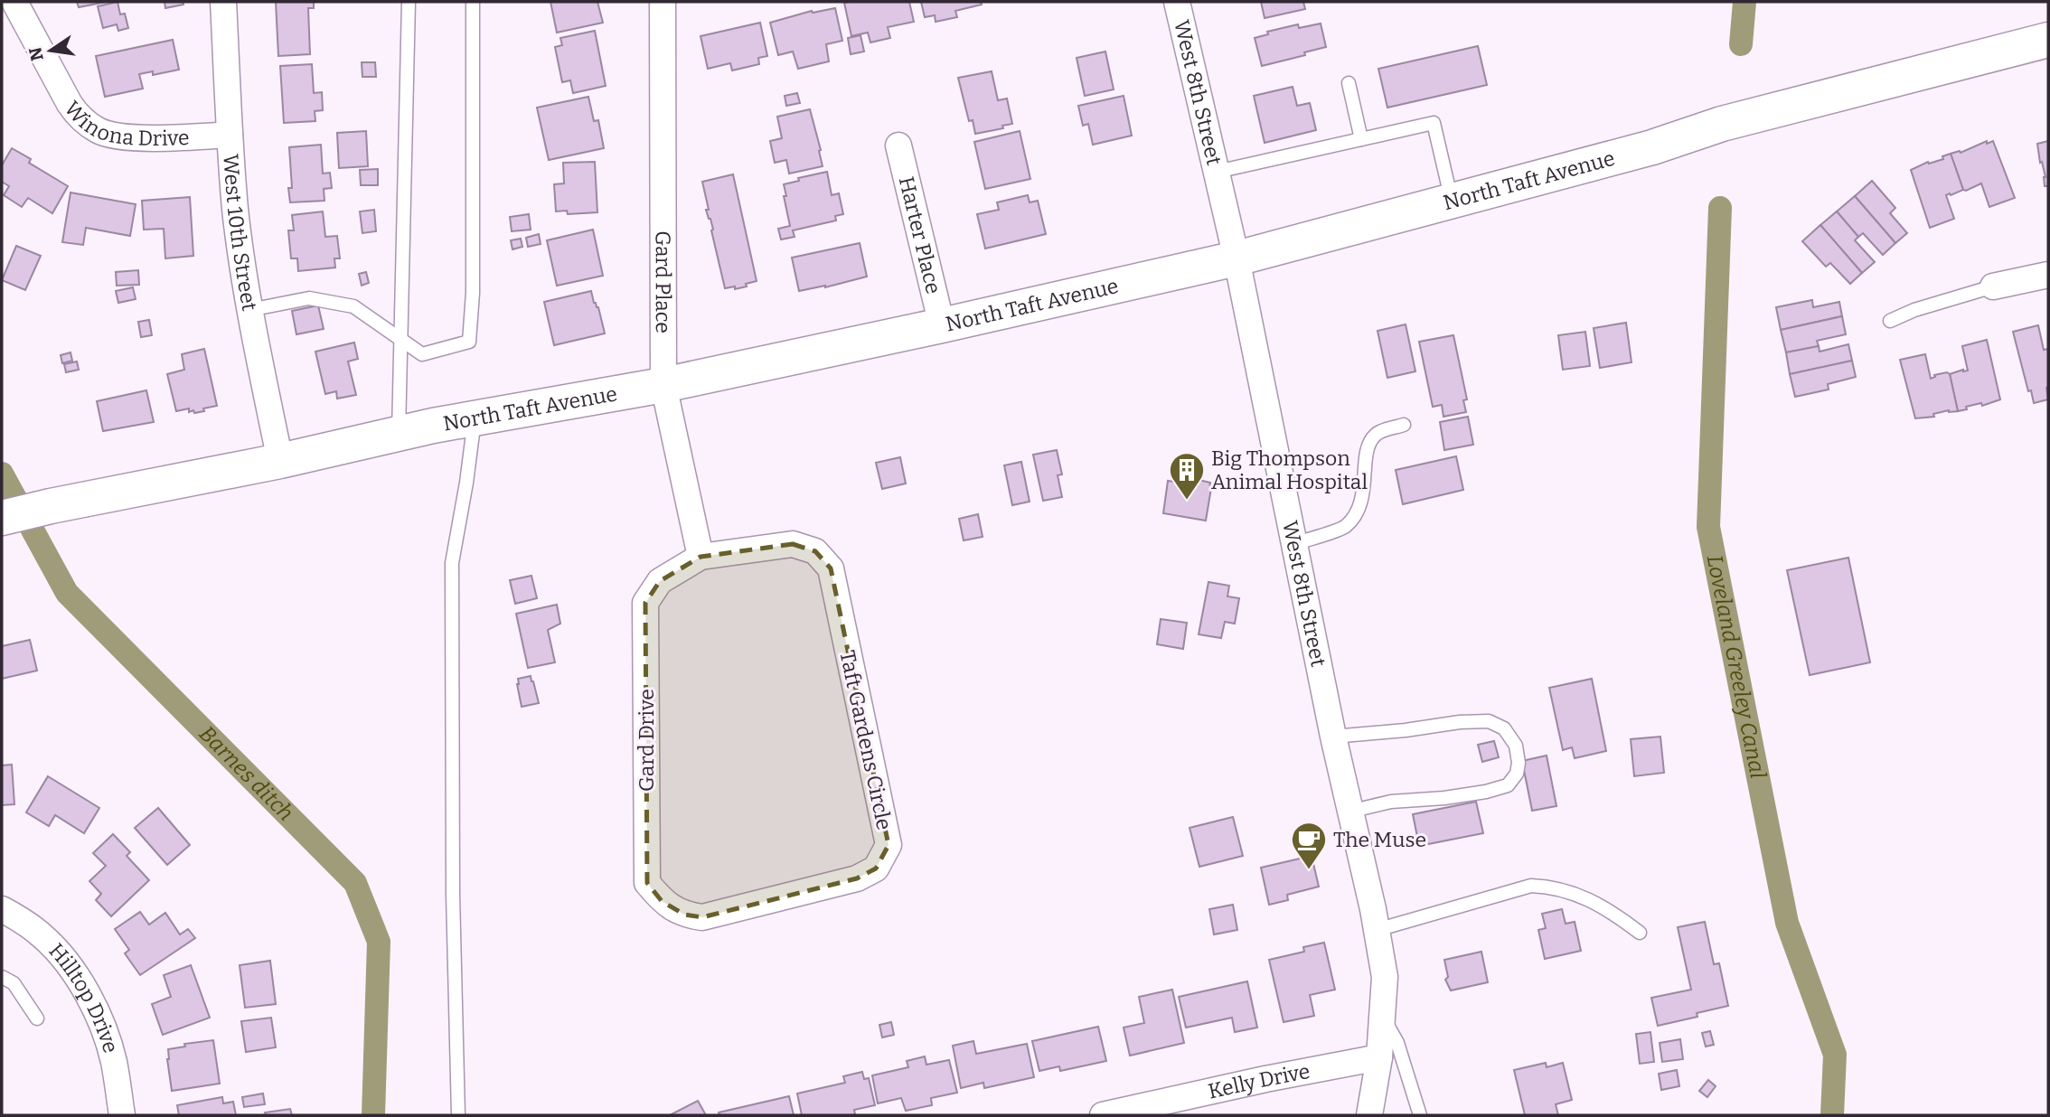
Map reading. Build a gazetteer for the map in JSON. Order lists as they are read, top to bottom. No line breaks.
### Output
{"streets":{"main road":["North Taft Avenue"],"street":["West 8th Street","Winona Drive","West 10th Street","Harter Place","Gard Place","Gard Drive","Taft Gardens Circle","Hilltop Drive","Kelly Drive"]},"crossings":[["West 8th Street","North Taft Avenue"],["West 8th Street","Kelly Drive"],["Winona Drive","West 10th Street"],["North Taft Avenue","West 10th Street"],["North Taft Avenue","Harter Place"],["North Taft Avenue","Gard Place"],["Gard Place","Gard Drive"],["Gard Place","Taft Gardens Circle"],["Gard Drive","Taft Gardens Circle"]],"water":["Loveland Greeley Canal","Barnes ditch"],"places":{"building":["Big Thompson Animal Hospital"],"cafe":["The Muse"]},"north":"left"}
